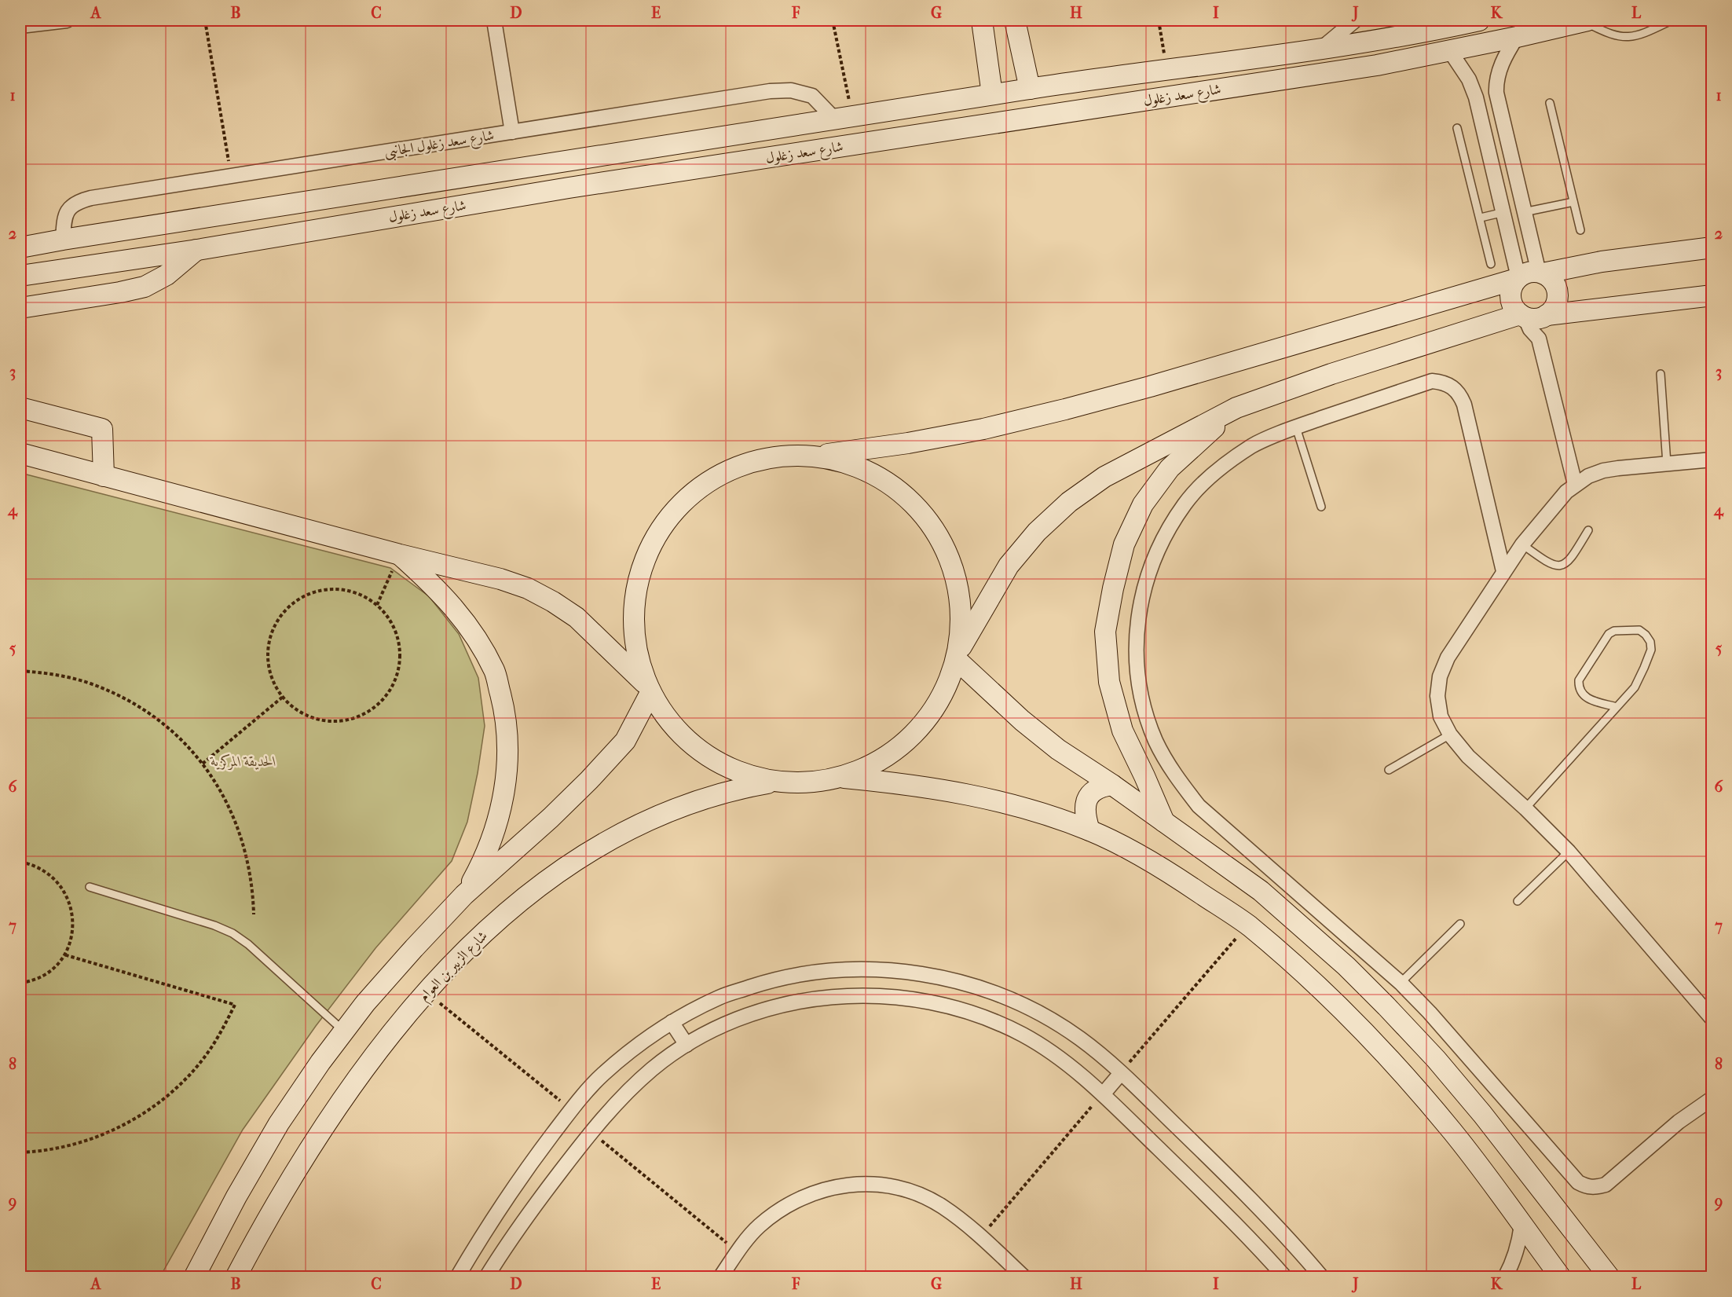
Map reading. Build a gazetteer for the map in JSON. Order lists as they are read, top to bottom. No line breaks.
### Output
{"streets":{"street":["شارع سعد زغلول","شارع سعد زغلول الجانبى","شارع الزبير بن العوام"]},"crossings":[["شارع سعد زغلول","شارع سعد زغلول الجانبى"]],"parks":["الحديقة المركزية"],"grid":{"columns":["A","B","C","D","E","F","G","H","I","J","K","L"],"rows":["1","2","3","4","5","6","7","8","9"]}}
